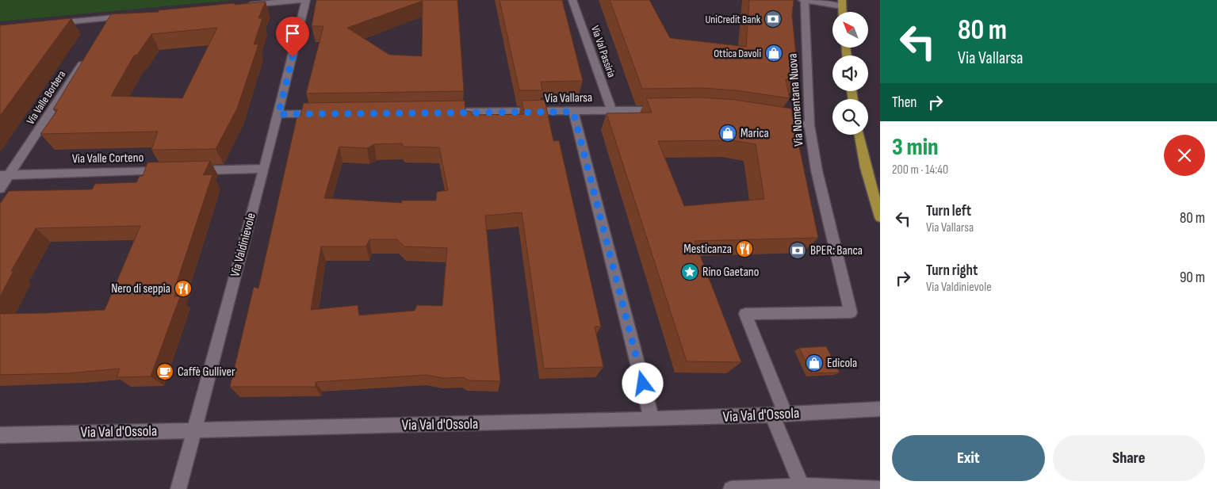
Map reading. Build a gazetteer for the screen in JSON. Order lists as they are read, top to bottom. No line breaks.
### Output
{"streets":{"street":["Via Val Passiria","Via Valle Borbera","Via Vallarsa","Via Nomentana Nuova","Via Valle Corteno","Via Valdinievole","Via Val d'Ossola"]},"crossings":[["Via Val Passiria","Via Vallarsa"],["Via Valle Borbera","Via Valle Corteno"],["Via Nomentana Nuova","Via Val d'Ossola"],["Via Valdinievole","Via Val d'Ossola"]],"places":{"bank":["UniCredit Bank","BPER: Banca"],"shop":["Ottica Davoli","Marica","Edicola"],"restaurant":["Mesticanza","Nero di seppia"],"place":["Rino Gaetano"],"cafe":["Caffè Gulliver"]},"north":"top left","page":{"turn":["80 m","Via Vallarsa"],"then":"Then","heading":["3 min","200 m · 14:40"],"list":[{"name":"Turn left","note":"Via Vallarsa","value":"80 m"},{"name":"Turn right","note":"Via Valdinievole","value":"90 m"}],"buttons":["Exit","Share"]}}
